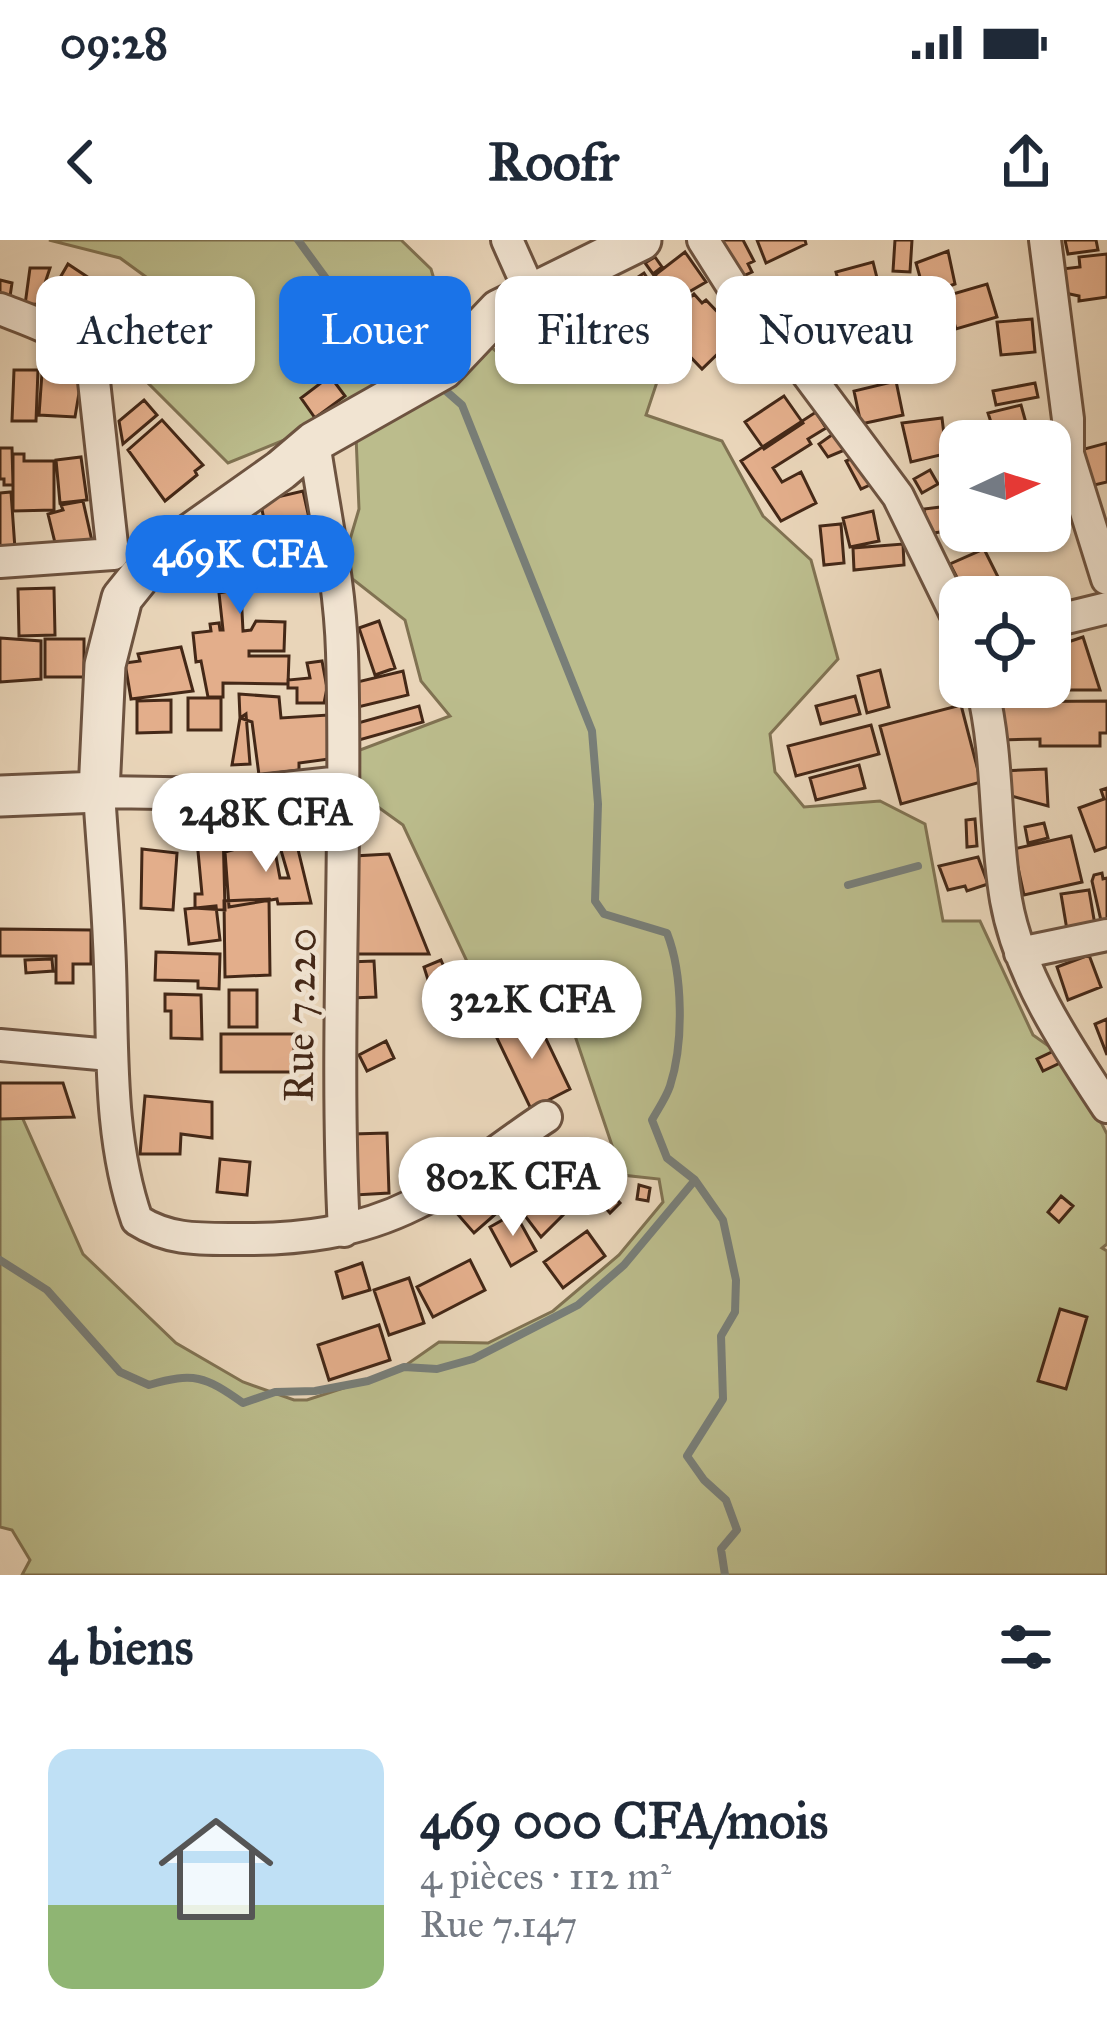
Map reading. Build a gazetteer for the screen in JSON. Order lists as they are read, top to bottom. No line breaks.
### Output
{"streets":{"street":["Rue 7.220"]},"north":"right","page":{"status":"09:28","header":"Roofr","chip":["Acheter","Louer","Filtres","Nouveau"],"price":["469K CFA","248K CFA","322K CFA","802K CFA"],"heading":"4 biens","list":[{"name":"469 000 CFA/mois","note":"4 pièces · 112 m² · Rue 7.147"}]}}
